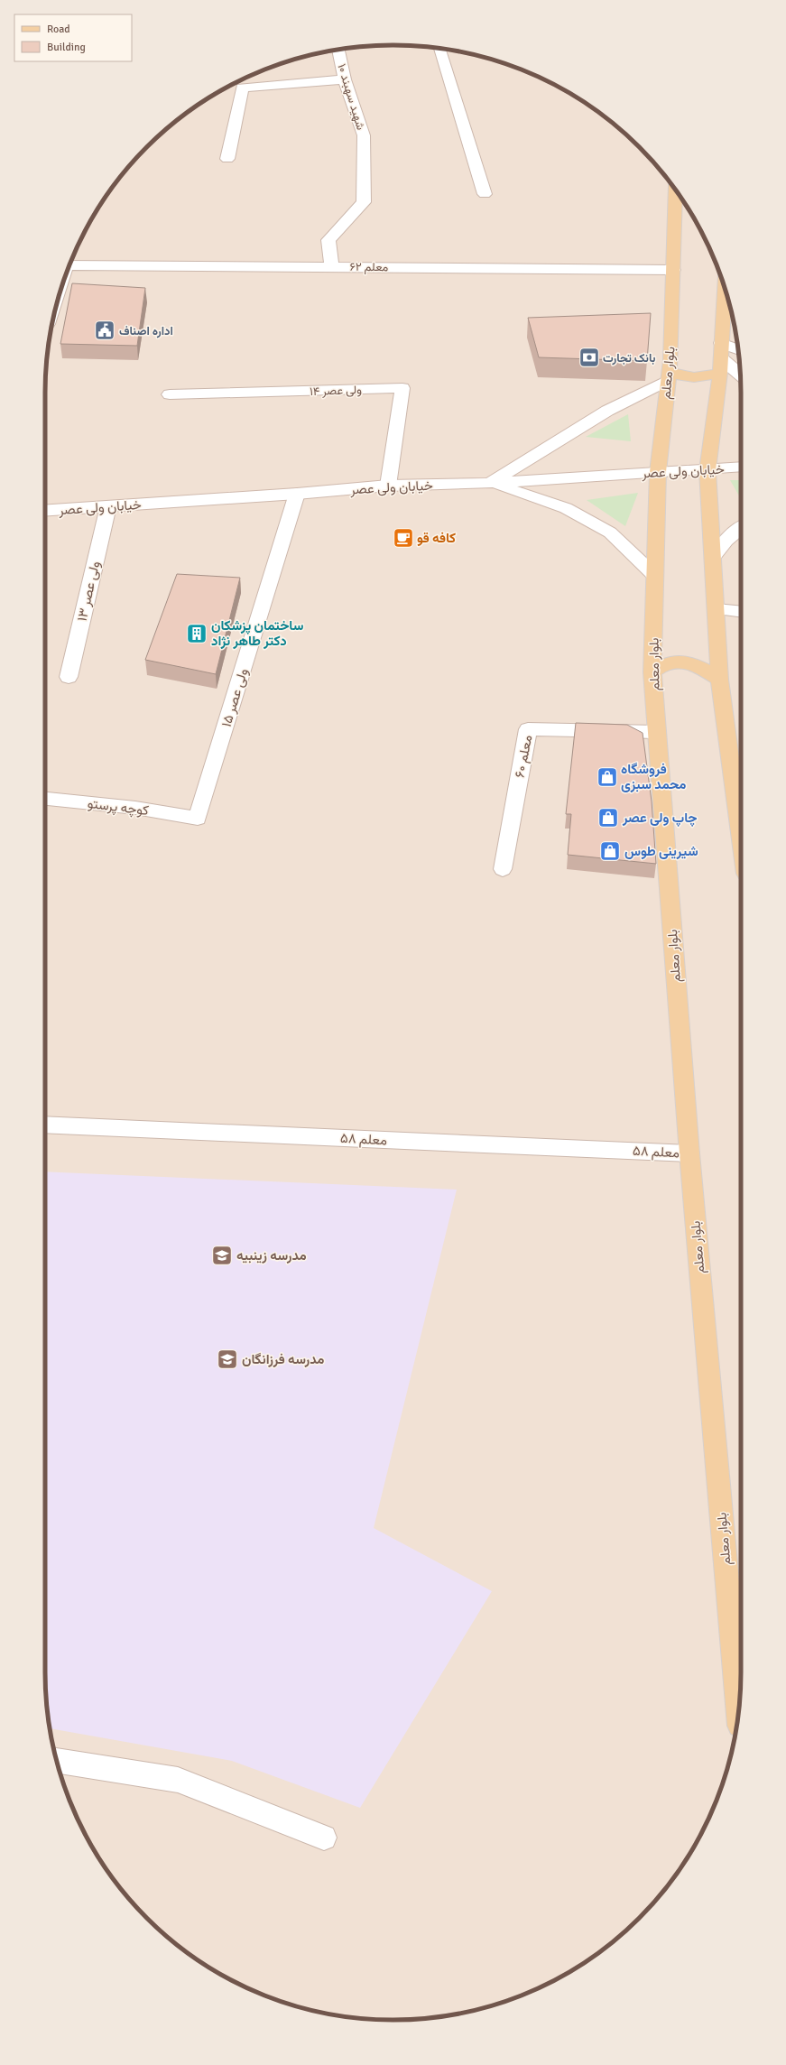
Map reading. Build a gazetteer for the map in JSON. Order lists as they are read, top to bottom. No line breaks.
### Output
{"streets":{"main road":["بلوار معلم"],"street":["شهید سهبند ۱۰","معلم ۶۲","ولی عصر ۱۴","خیابان ولی عصر","ولی عصر ۱۳","ولی عصر ۱۵","معلم ۶۰","کوچه پرستو","معلم ۵۸"]},"crossings":[["شهید سهبند ۱۰","معلم ۶۲"],["معلم ۶۲","بلوار معلم"],["بلوار معلم","خیابان ولی عصر"],["بلوار معلم","معلم ۶۰"],["بلوار معلم","معلم ۵۸"],["ولی عصر ۱۴","خیابان ولی عصر"],["خیابان ولی عصر","ولی عصر ۱۳"],["خیابان ولی عصر","ولی عصر ۱۵"],["ولی عصر ۱۵","کوچه پرستو"]],"places":{"public building":["اداره اصناف"],"bank":["بانک تجارت"],"cafe":["کافه قو"],"building":["ساختمان پزشکان دکتر طاهر نژاد"],"shop":["فروشگاه محمد سبزی","چاپ ولی عصر","شیرینی طوس"],"school or university":["مدرسه زینبیه","مدرسه فرزانگان"]},"legend":["Road","Building"]}
